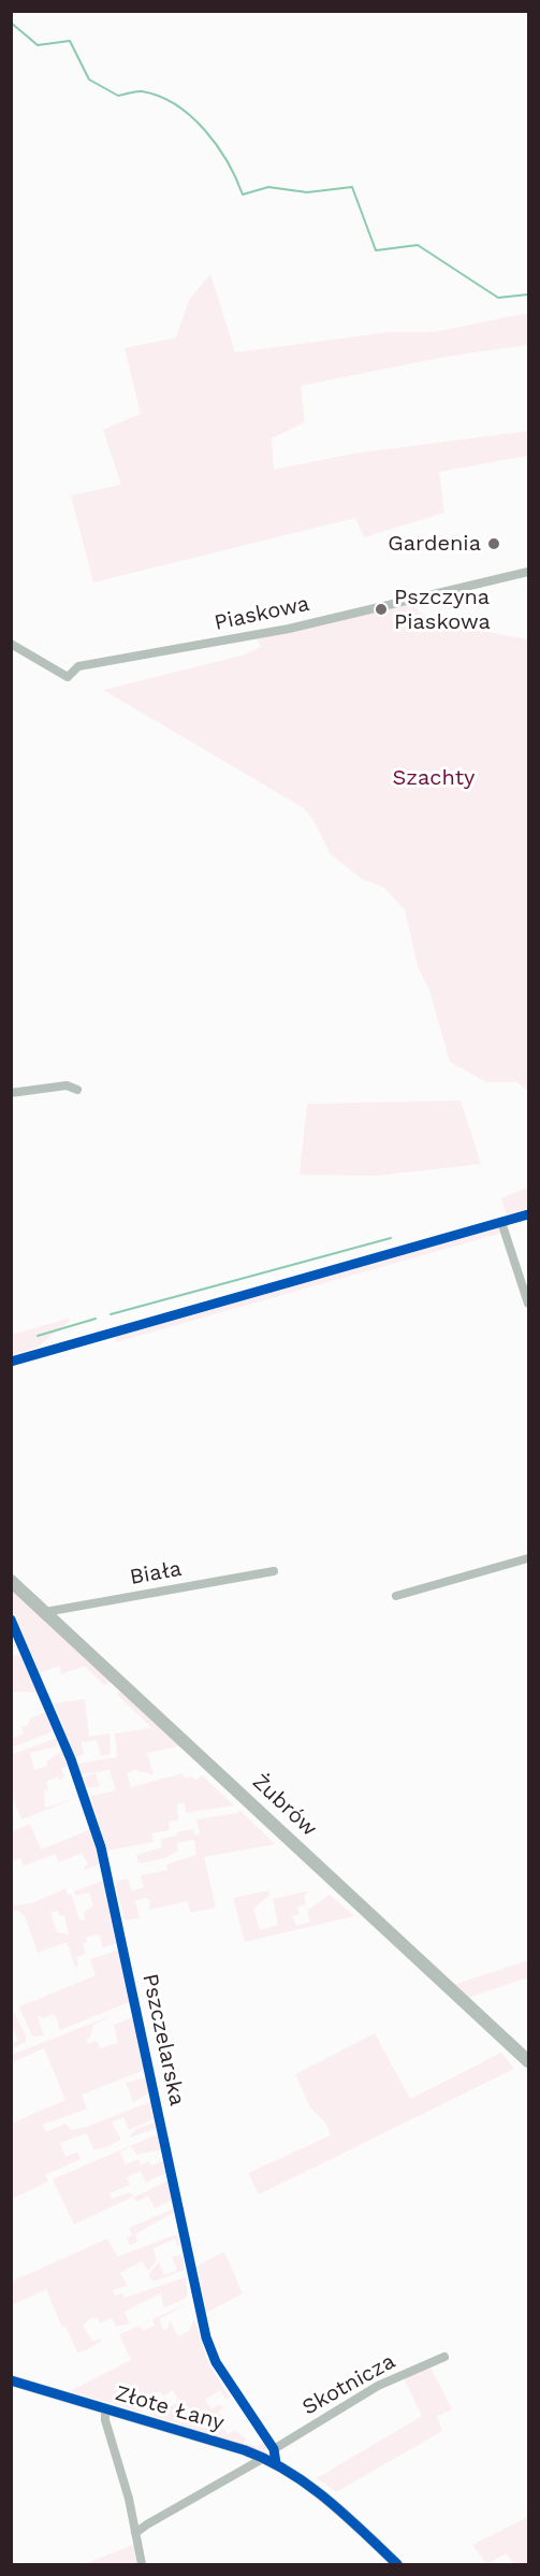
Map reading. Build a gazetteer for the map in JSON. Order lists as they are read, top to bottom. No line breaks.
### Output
{"streets":{"main road":["Żubrów"],"street":["Piaskowa","Biała","Pszczelarska","Skotnicza","Złote Łany"]},"crossings":[["Biała","Żubrów"],["Pszczelarska","Skotnicza"],["Pszczelarska","Złote Łany"]],"parks":["Szachty"],"places":["Gardenia","Pszczyna Piaskowa"]}
